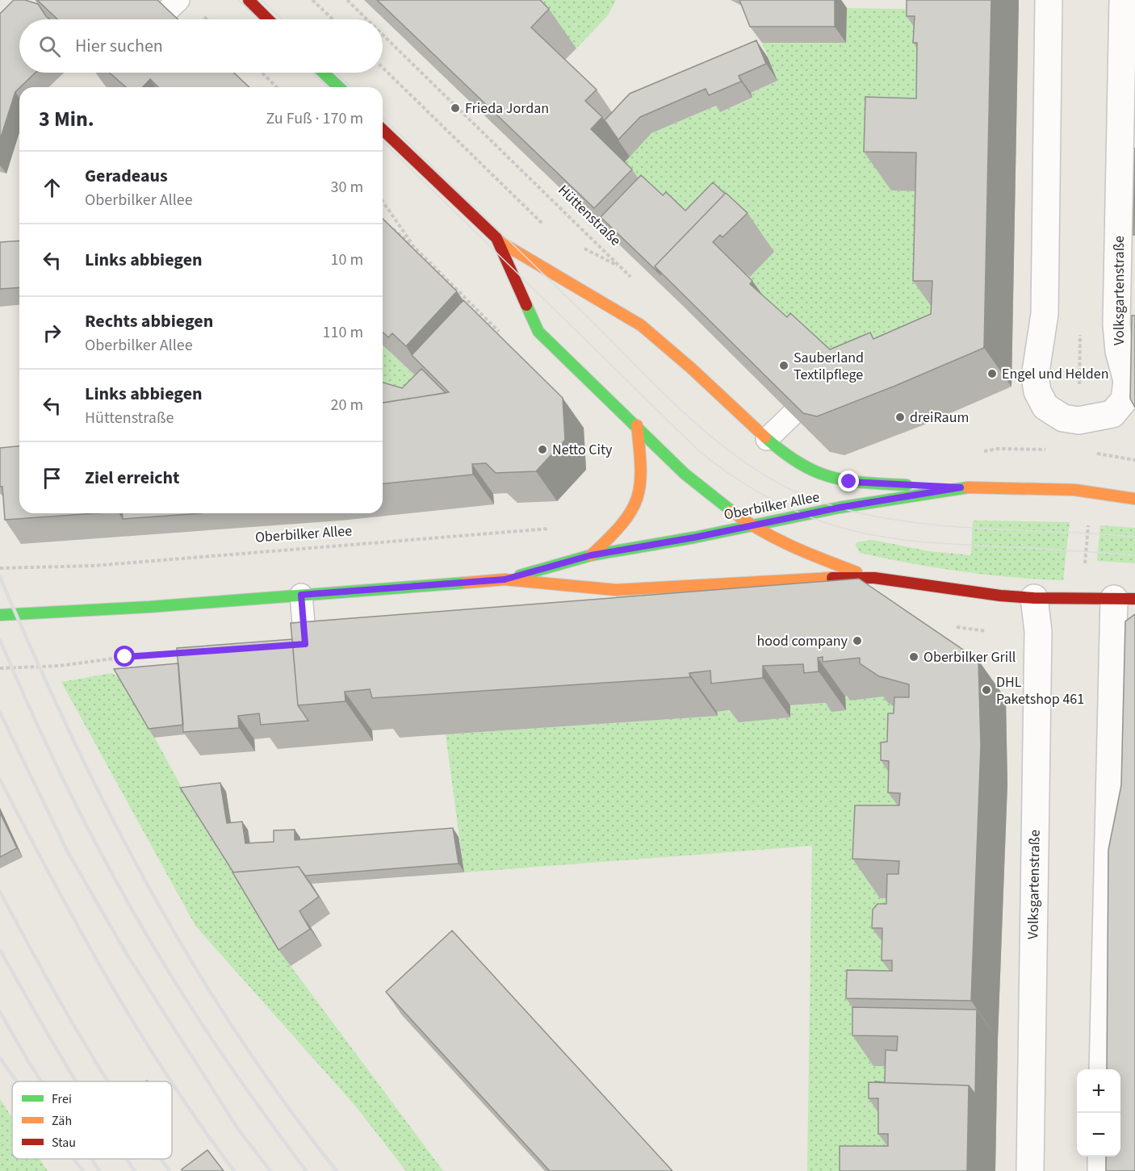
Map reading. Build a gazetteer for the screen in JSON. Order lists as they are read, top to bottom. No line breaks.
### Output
{"streets":{"main road":["Oberbilker Allee"],"street":["Volksgartenstraße"],"path":["Hüttenstraße"]},"crossings":[["Volksgartenstraße","Oberbilker Allee"]],"places":["Frieda Jordan","Sauberland Textilpflege","Engel und Helden","dreiRaum","Netto City","hood company","Oberbilker Grill","DHL Paketshop 461"],"legend":["Frei","Zäh","Stau"],"page":{"search":"Hier suchen","heading":["3 Min.","Zu Fuß · 170 m"],"list":[["Geradeaus","Oberbilker Allee","30 m"],["Links abbiegen","10 m"],["Rechts abbiegen","Oberbilker Allee","110 m"],["Links abbiegen","Hüttenstraße","20 m"],"Ziel erreicht"],"map_buttons":["+","−"]}}
